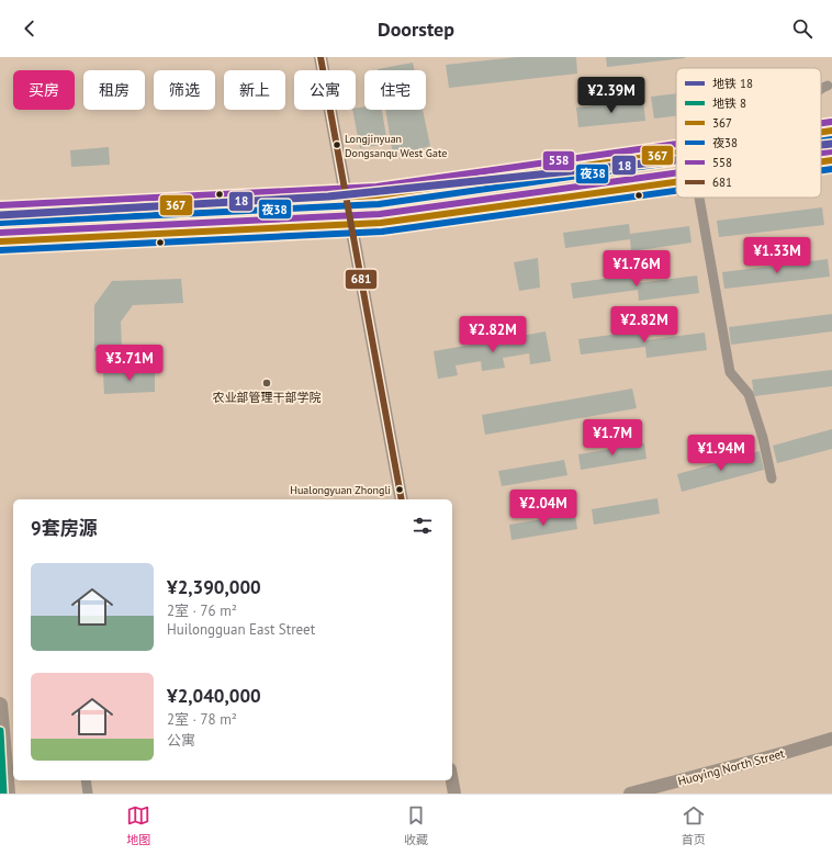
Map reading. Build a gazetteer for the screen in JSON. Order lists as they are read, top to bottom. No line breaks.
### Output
{"streets":{"main road":["Huoying North Street"]},"places":["Longjinyuan Dongsanqu West Gate","农业部管理干部学院","Hualongyuan Zhongli"],"lines":["transit line 681","transit line 558","transit line 367","transit line 夜38","metro line 18","metro line 8"],"legend":["地铁 18","地铁 8","367","夜38","558","681"],"page":{"header":"Doorstep","chip":["买房","租房","筛选","新上","公寓","住宅"],"price":["¥2.39M","¥1.33M","¥1.76M","¥2.82M","¥2.82M","¥3.71M","¥1.7M","¥1.94M","¥2.04M"],"heading":"9套房源","list":[{"name":"¥2,390,000","note":"2室 · 76 m² · Huilongguan East Street"},{"name":"¥2,040,000","note":"2室 · 78 m² · 公寓"}],"tabs":["地图","收藏","首页"]}}
